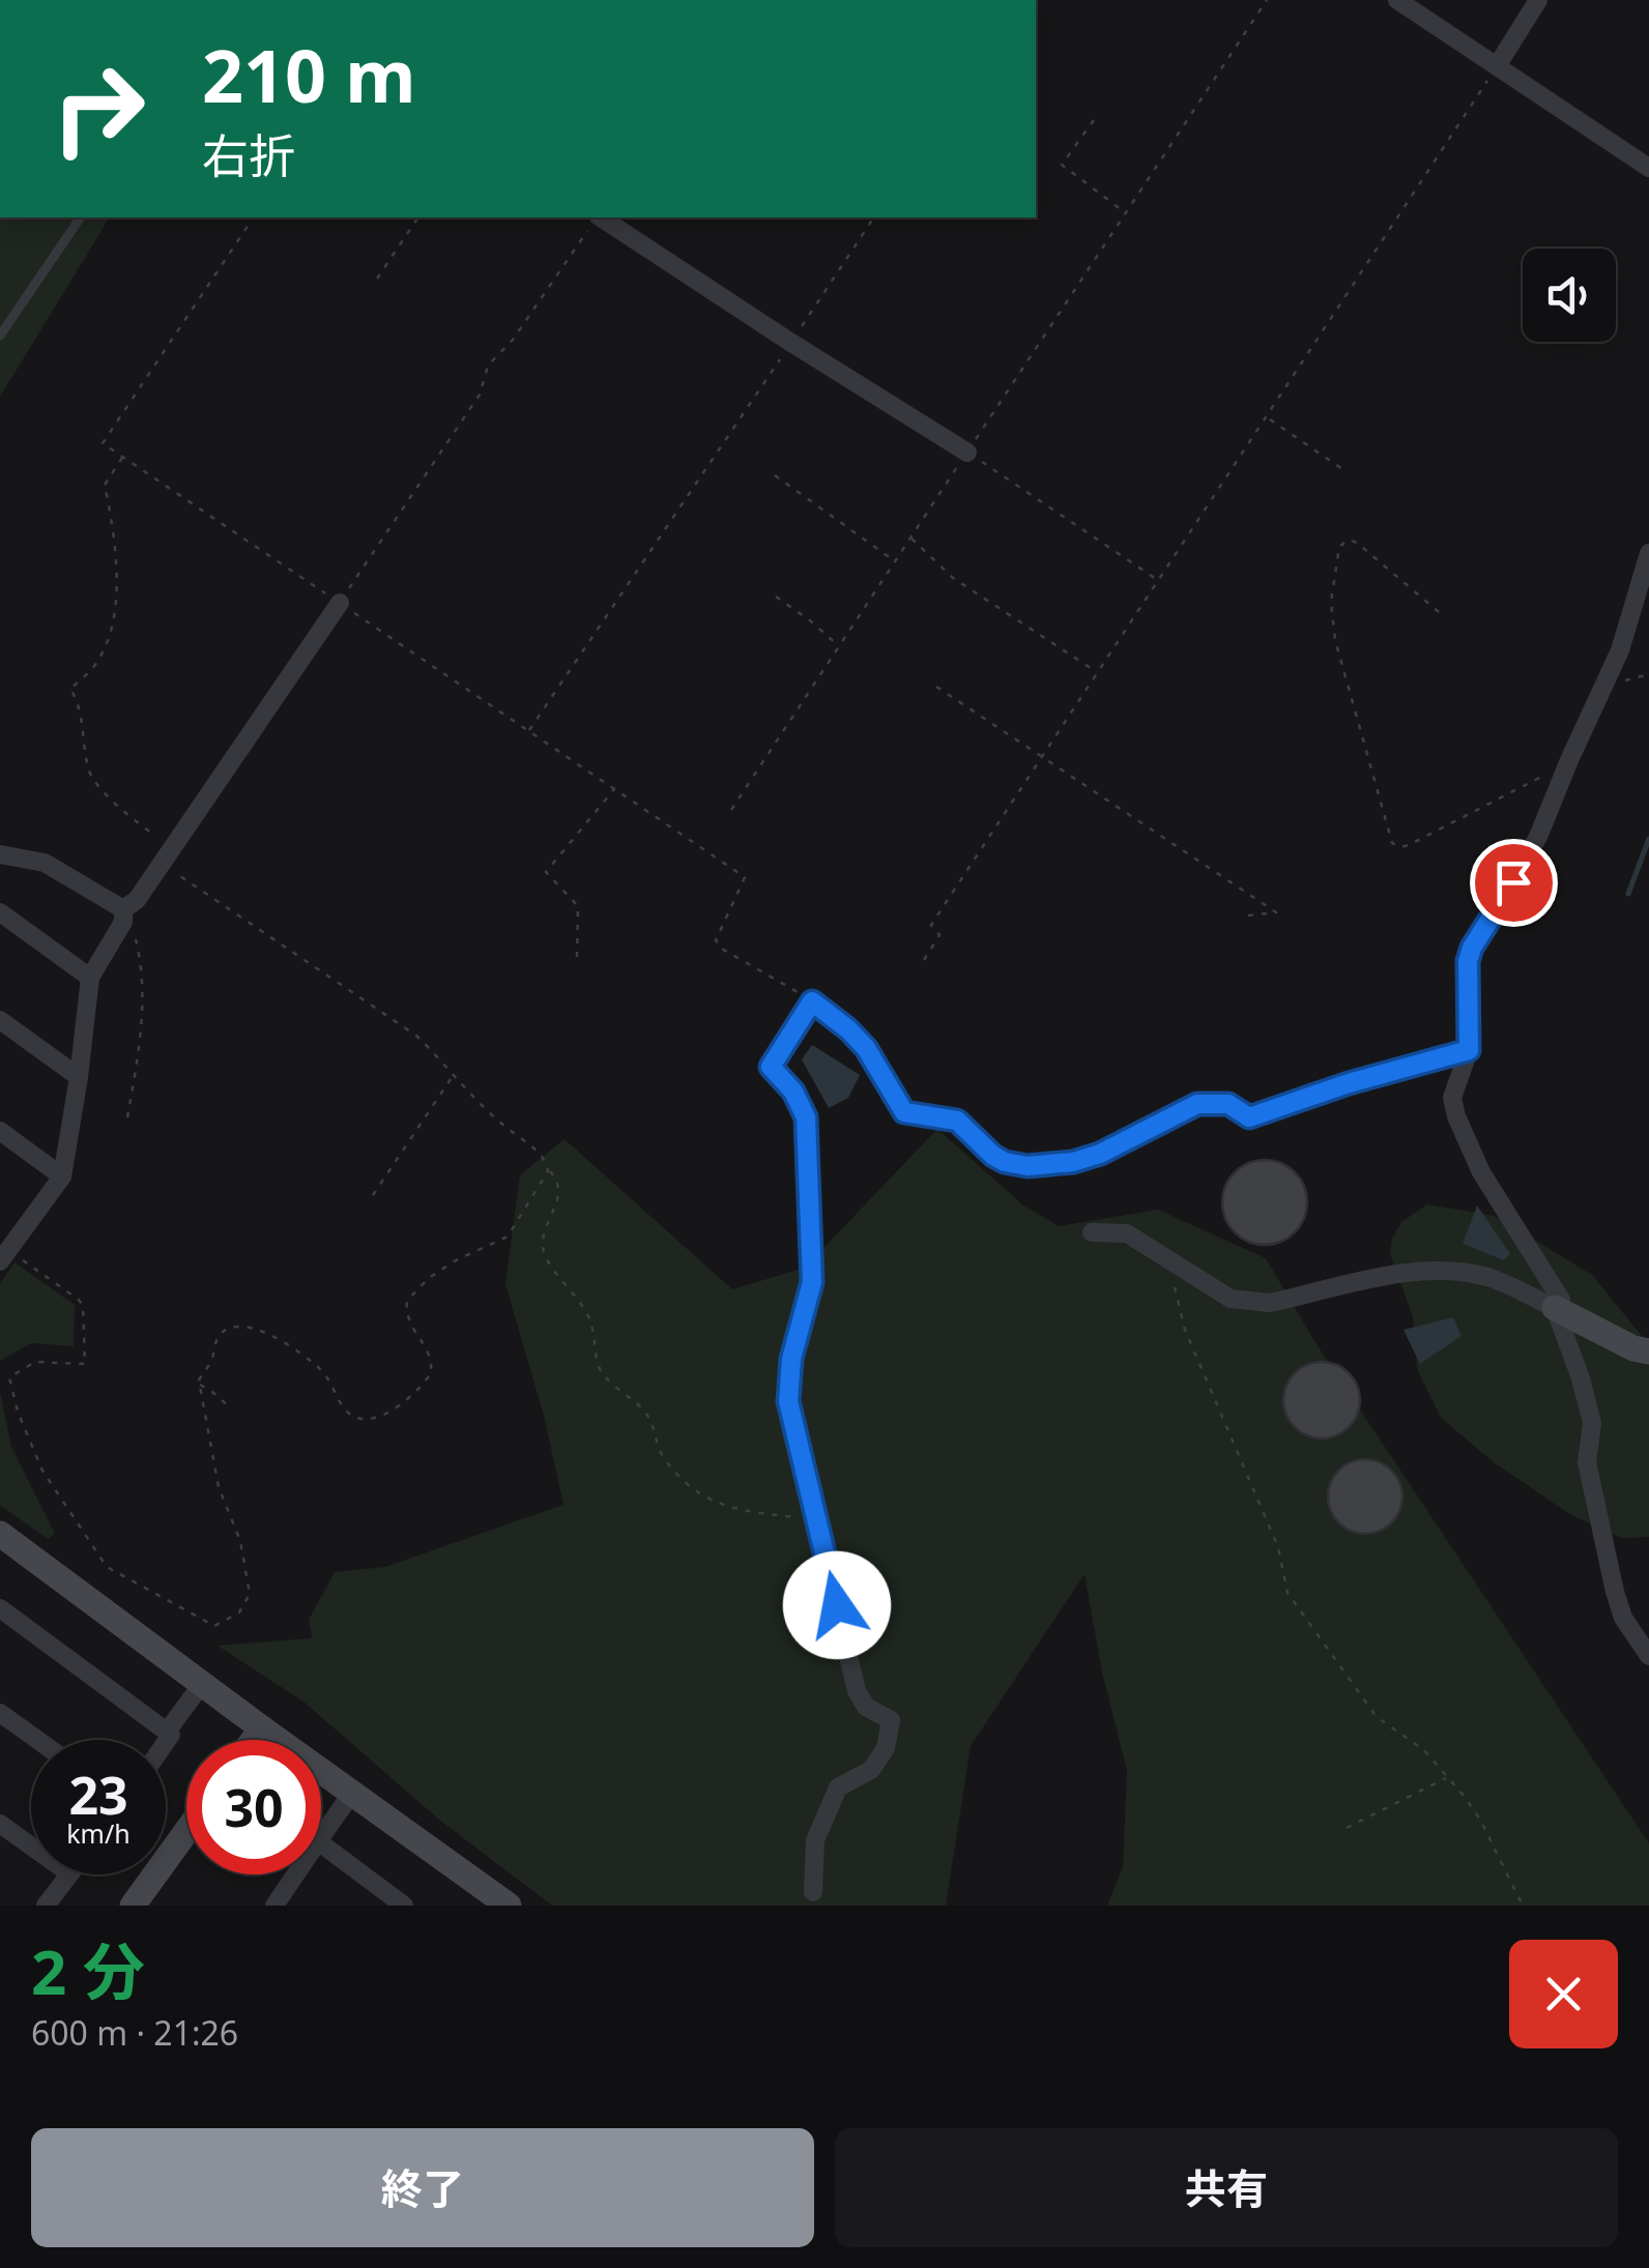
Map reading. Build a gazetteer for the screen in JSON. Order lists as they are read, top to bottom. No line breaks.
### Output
{"page":{"turn":["210 m","右折"],"speed":"23 km/h","limit":"30","heading":["2 分","600 m · 21:26"],"buttons":["終了","共有"]}}
